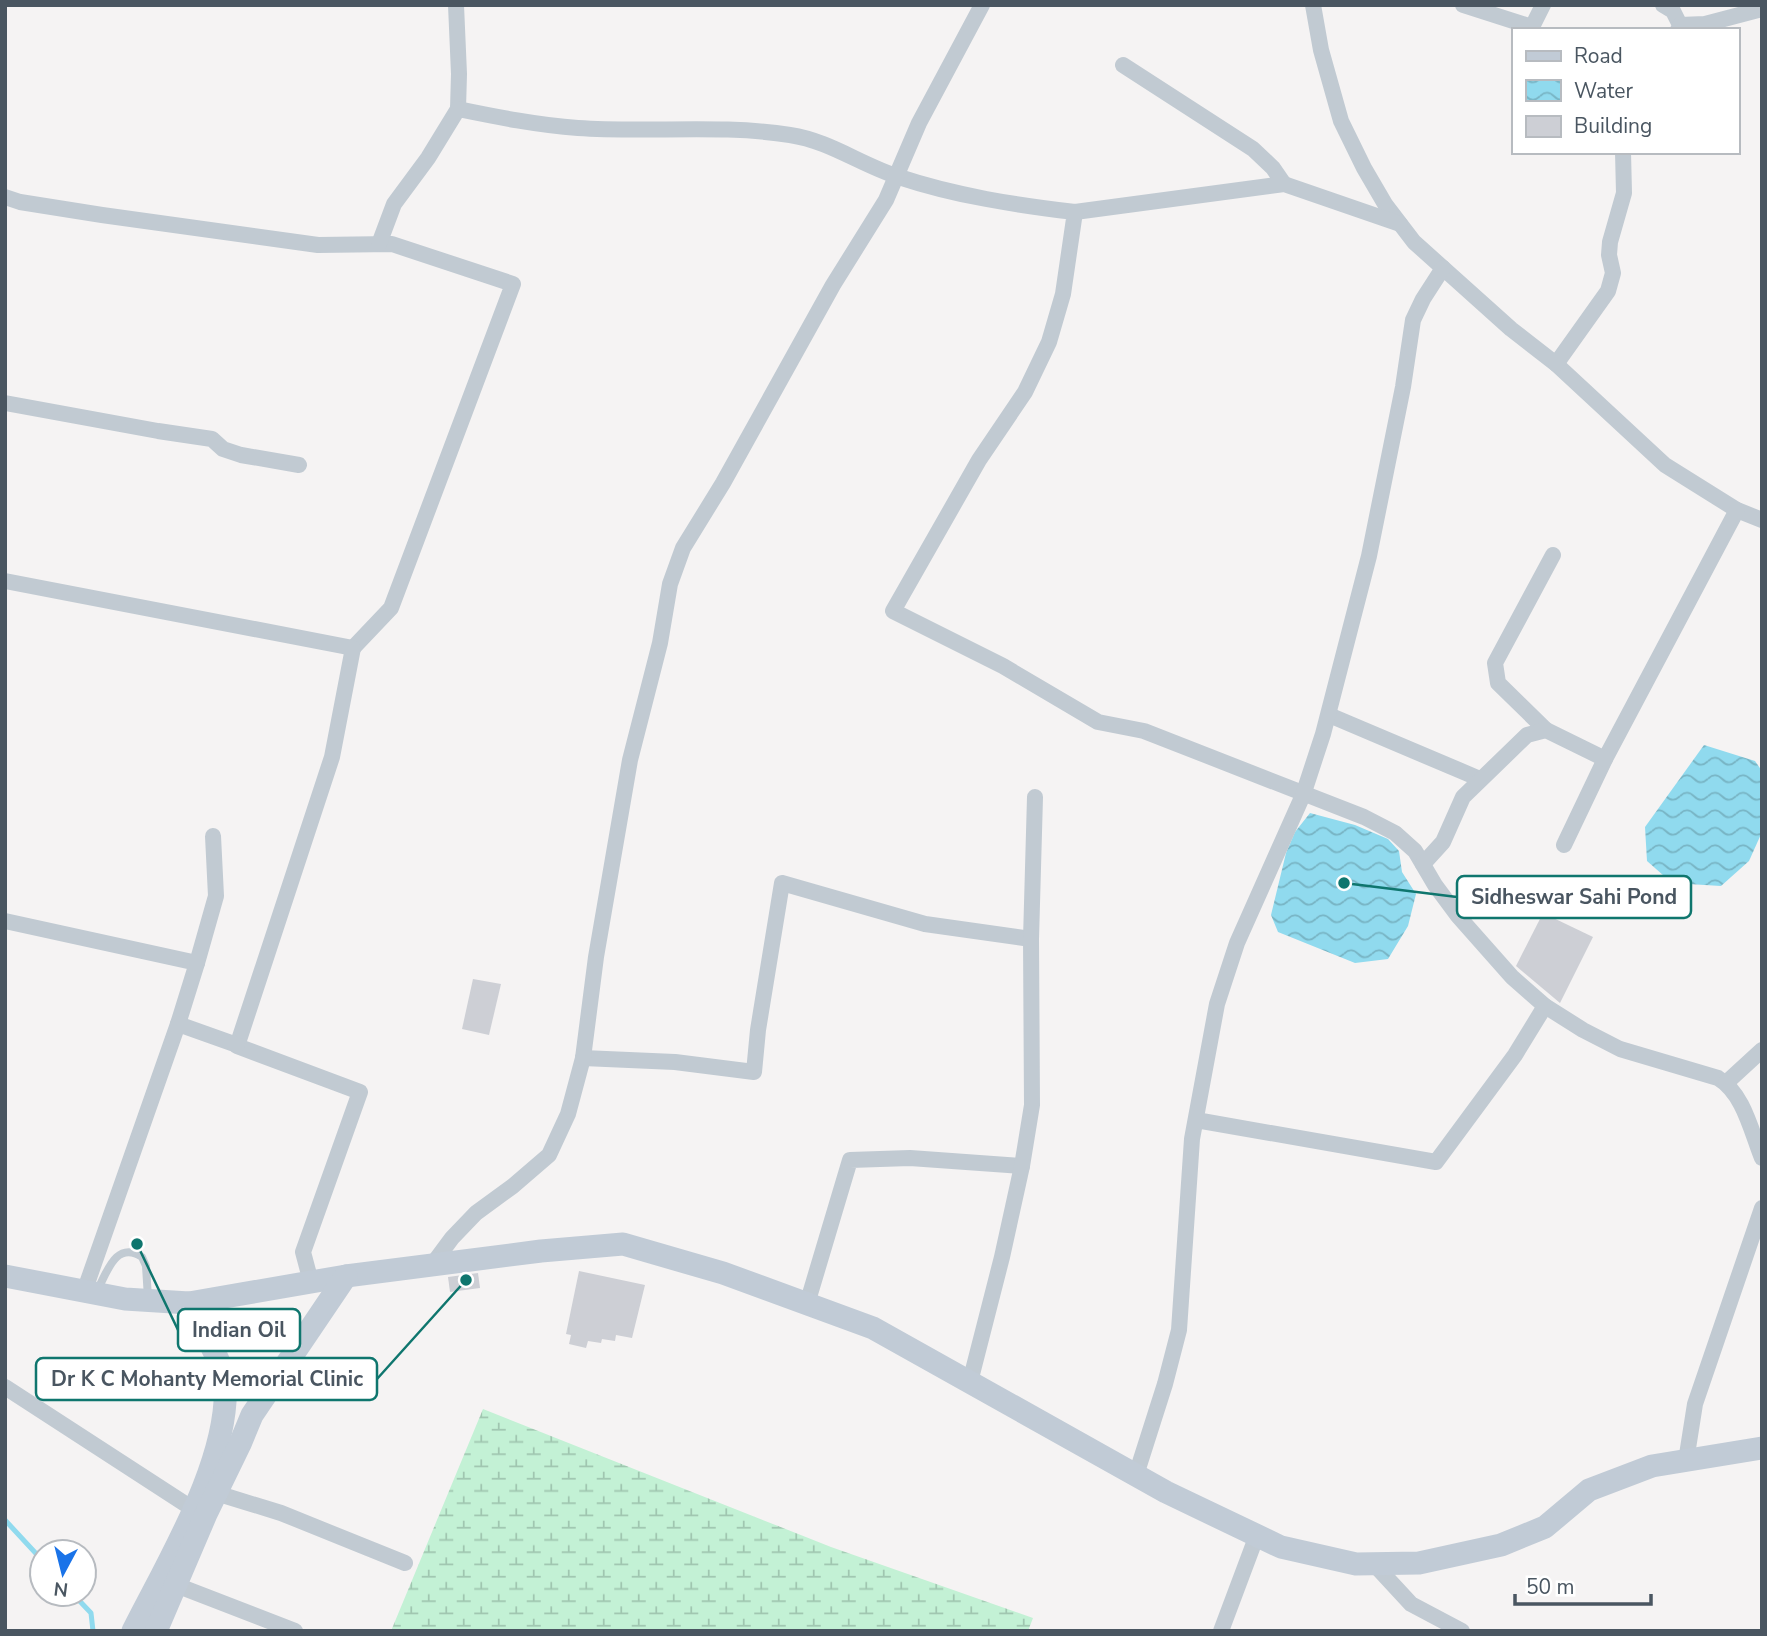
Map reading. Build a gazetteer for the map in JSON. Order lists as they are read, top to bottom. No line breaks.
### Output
{"places":["Sidheswar Sahi Pond","Indian Oil","Dr K C Mohanty Memorial Clinic"],"legend":["Road","Water","Building"],"scale_bar":"50 m","north":"bottom"}
